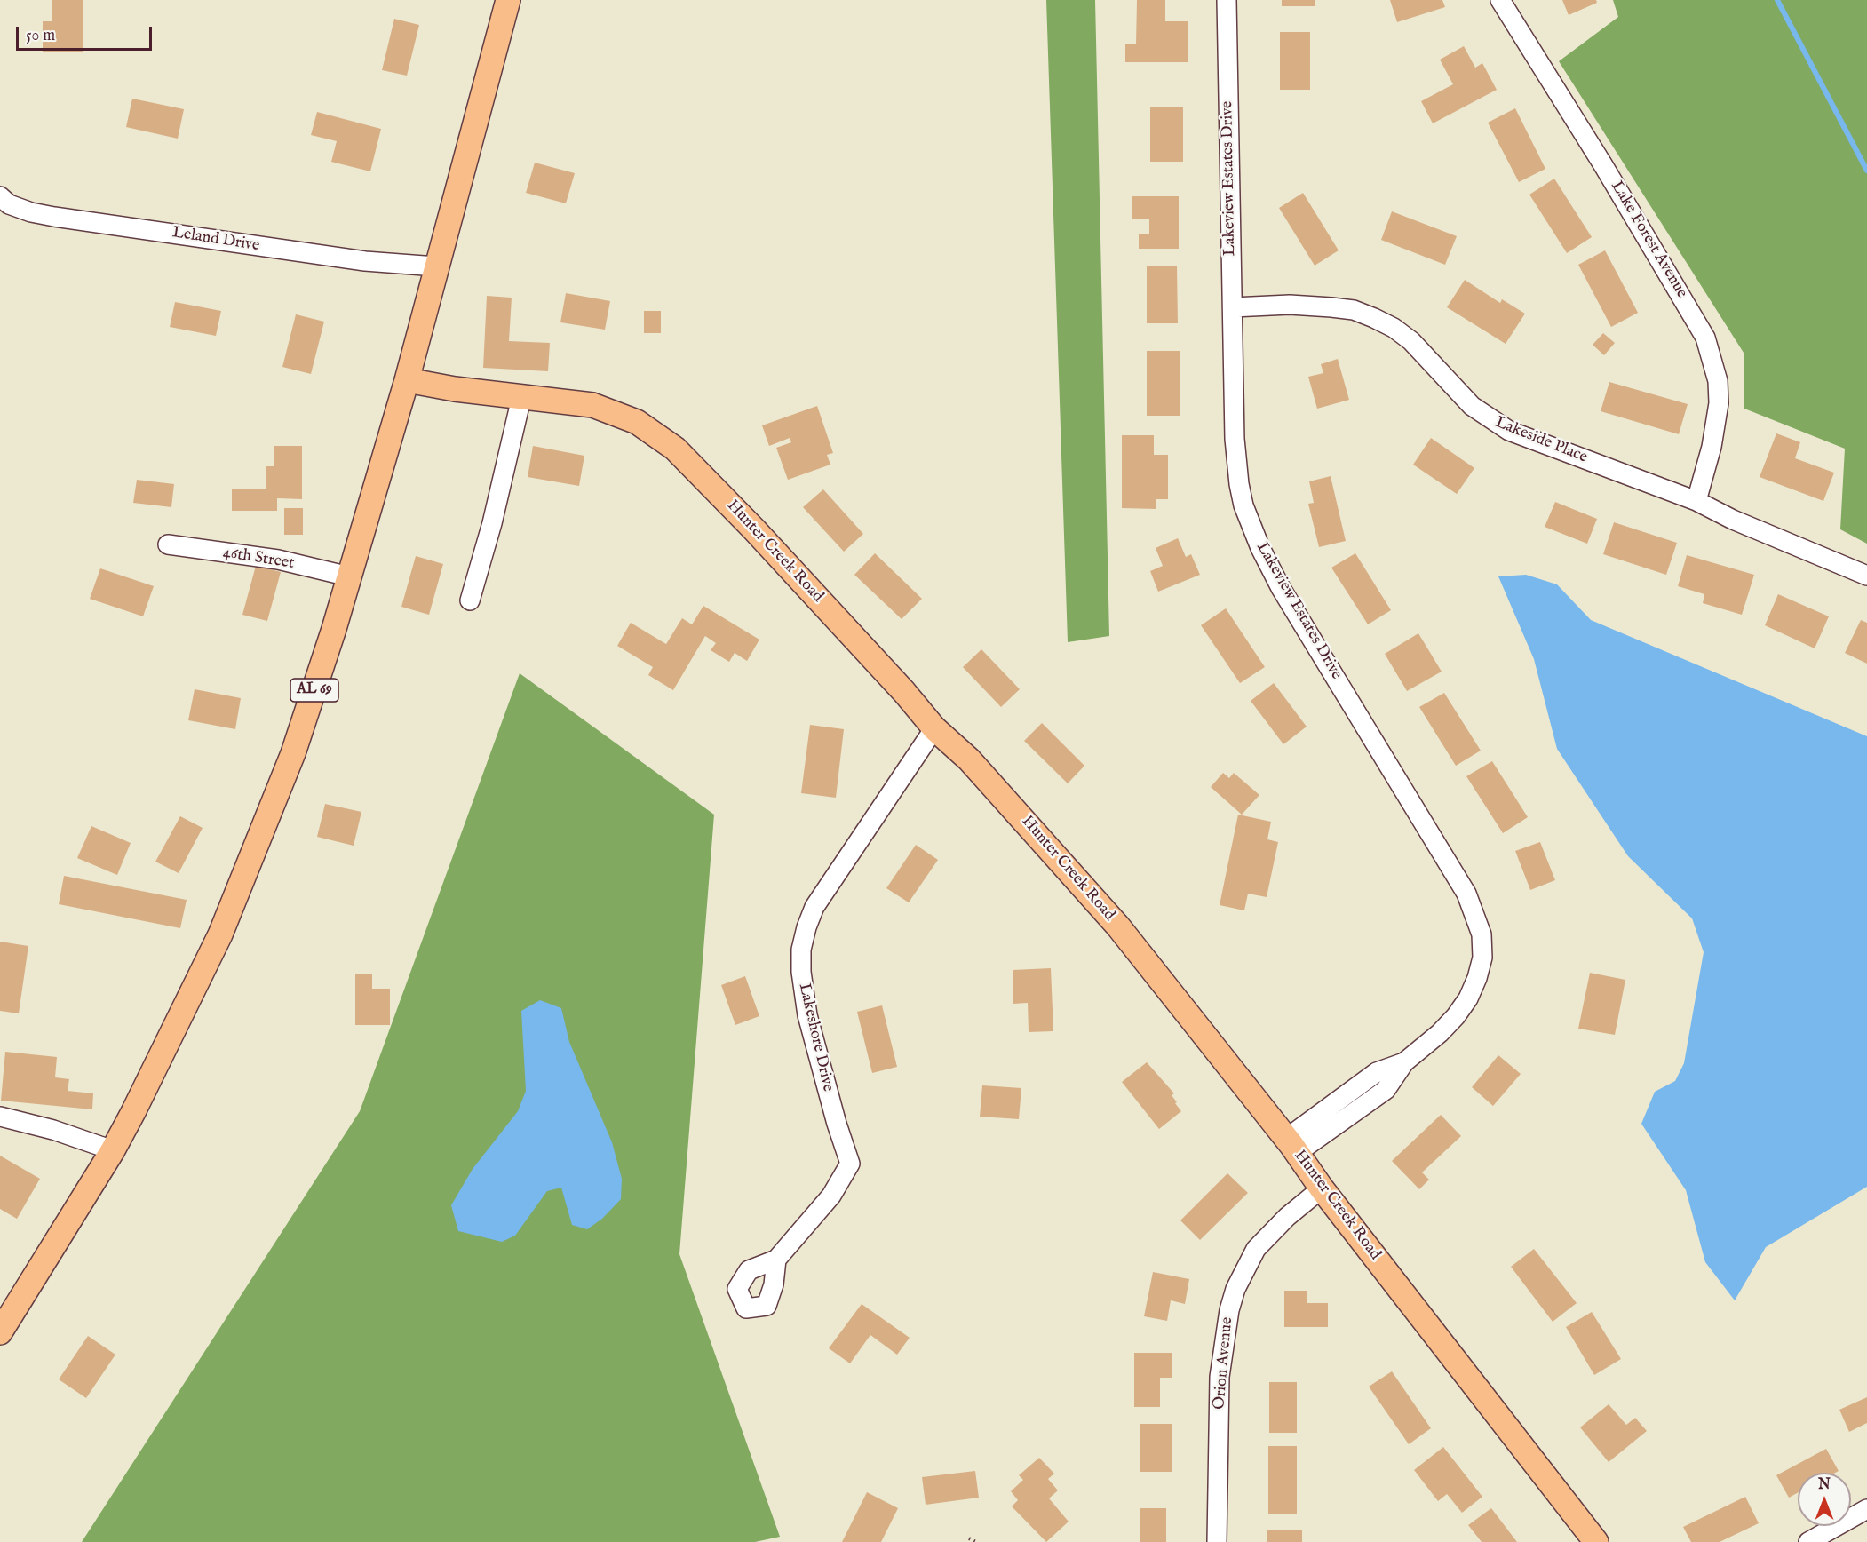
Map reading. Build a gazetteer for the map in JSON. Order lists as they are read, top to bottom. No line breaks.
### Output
{"streets":{"main road":["Hunter Creek Road","AL 69"],"street":["Lakeview Estates Drive","Leland Drive","Lake Forest Avenue","Lakeside Place","46th Street","Lakeshore Drive","Orion Avenue"]},"crossings":[["Lakeview Estates Drive","Lakeside Place"],["Lakeview Estates Drive","Hunter Creek Road"],["Leland Drive","AL 69"],["Lake Forest Avenue","Lakeside Place"],["Hunter Creek Road","AL 69"],["Hunter Creek Road","Lakeshore Drive"],["Hunter Creek Road","Orion Avenue"],["46th Street","AL 69"]],"scale_bar":"50 m","north":"top"}
